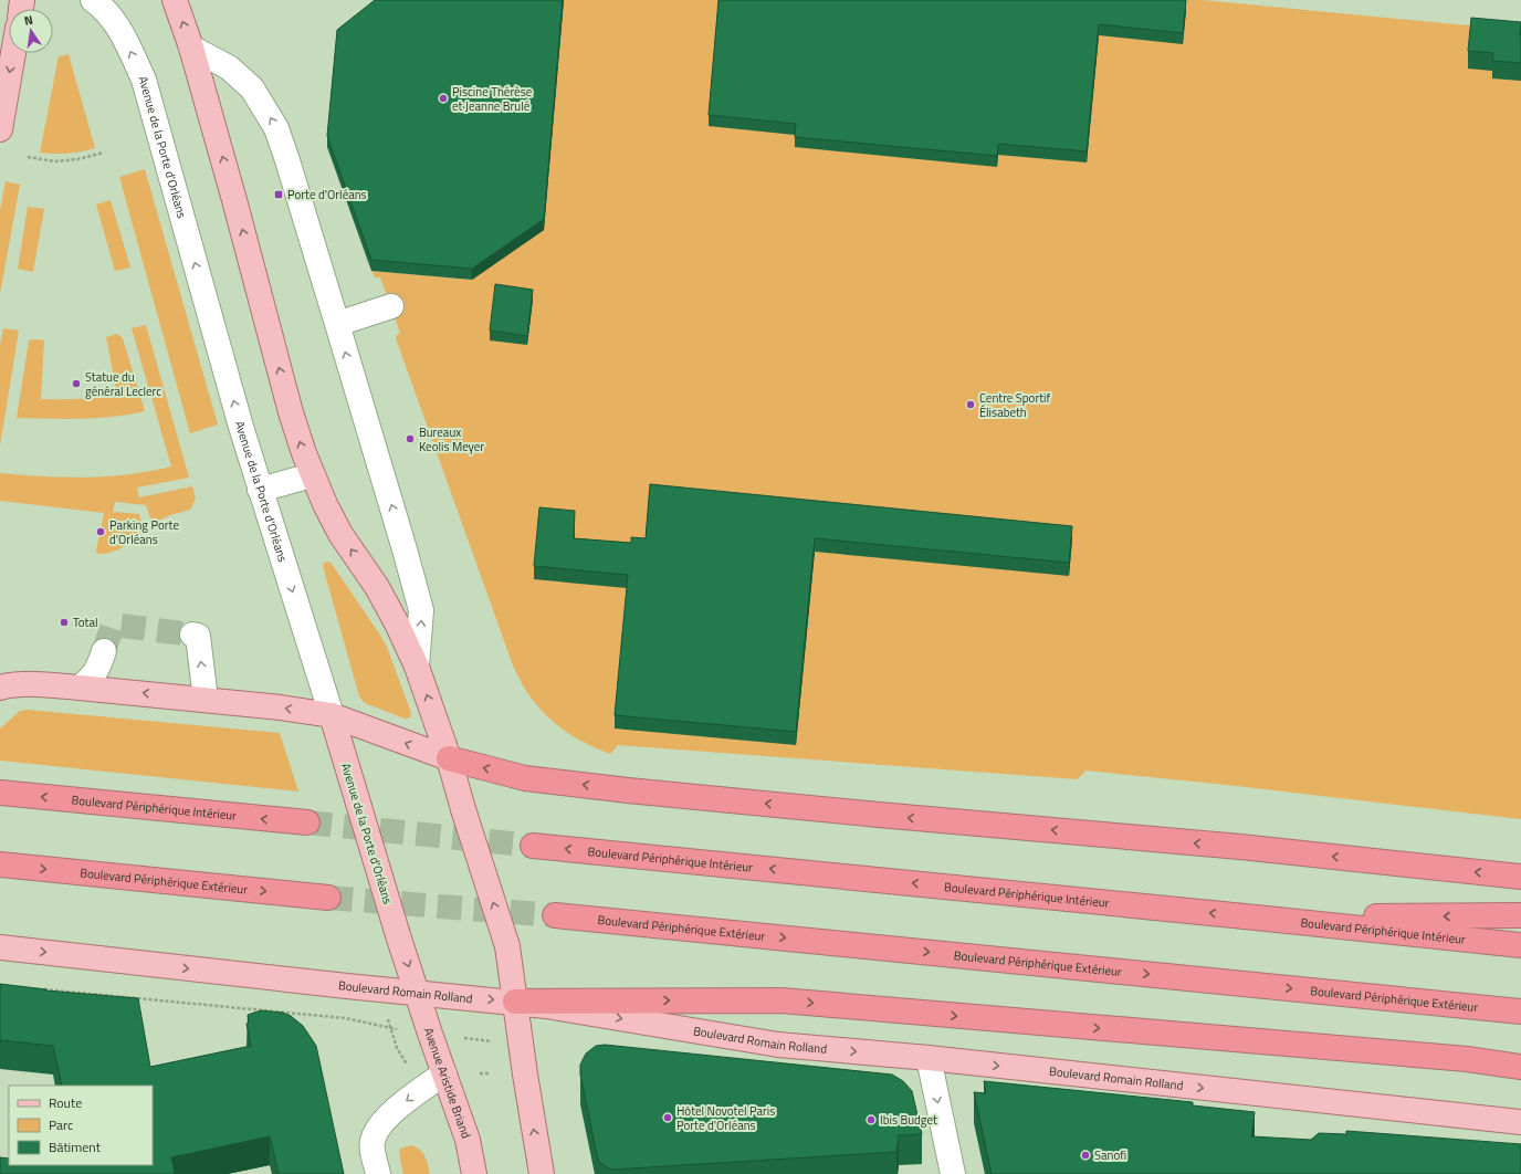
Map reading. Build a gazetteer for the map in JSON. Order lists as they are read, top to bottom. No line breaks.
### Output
{"streets":{"highway":["Boulevard Périphérique Intérieur","Boulevard Périphérique Extérieur"],"main road":["Avenue de la Porte d'Orléans","Boulevard Romain Rolland","Avenue Aristide Briand"]},"crossings":[["Avenue de la Porte d'Orléans","Boulevard Romain Rolland"],["Avenue de la Porte d'Orléans","Avenue Aristide Briand"],["Boulevard Romain Rolland","Avenue Aristide Briand"]],"one_way":["Boulevard Romain Rolland"],"places":{"other":["Piscine Thérèse et Jeanne Brulé","Statue du général Leclerc","Centre Sportif Élisabeth","Bureaux Keolis Meyer","Parking Porte d'Orléans","Total","Hôtel Novotel Paris Porte d'Orléans","Ibis Budget","Sanofi"],"transit":["Porte d'Orléans"]},"legend":["Route","Parc","Bâtiment"],"north":"top"}
